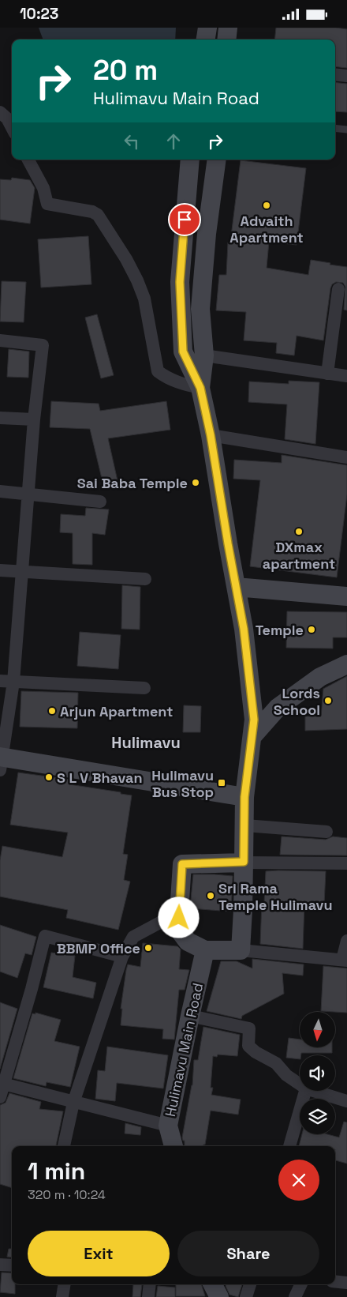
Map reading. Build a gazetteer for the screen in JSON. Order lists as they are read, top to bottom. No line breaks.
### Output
{"streets":{"main road":["Hulimavu Main Road"]},"districts":["Hulimavu"],"places":{"other":["Advaith Apartment","Sai Baba Temple","DXmax apartment","Temple","Lords School","Arjun Apartment","S L V Bhavan","Sri Rama Temple Hulimavu","BBMP Office"],"transit":["Hulimavu Bus Stop"]},"north":"bottom","page":{"status":"10:23","turn":["20 m","Hulimavu Main Road"],"heading":["1 min","320 m · 10:24"],"buttons":["Exit","Share"]}}
